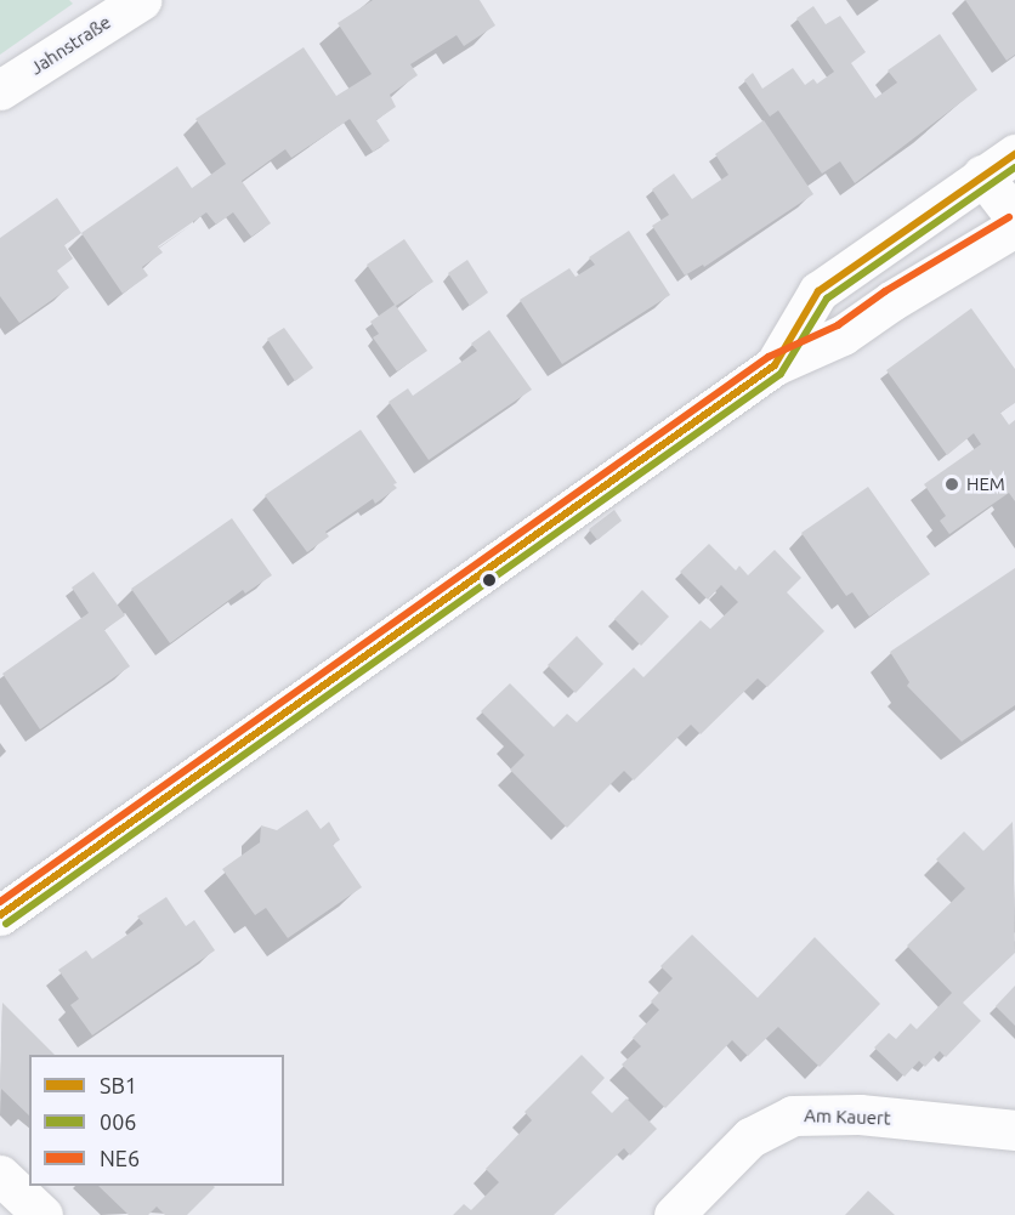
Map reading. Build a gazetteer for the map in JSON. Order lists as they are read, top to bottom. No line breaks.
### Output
{"streets":{"main road":["Jahnstraße","Am Kauert"]},"places":["HEM"],"lines":["transit line SB1","transit line 006","transit line NE6"],"legend":["SB1","006","NE6"]}
